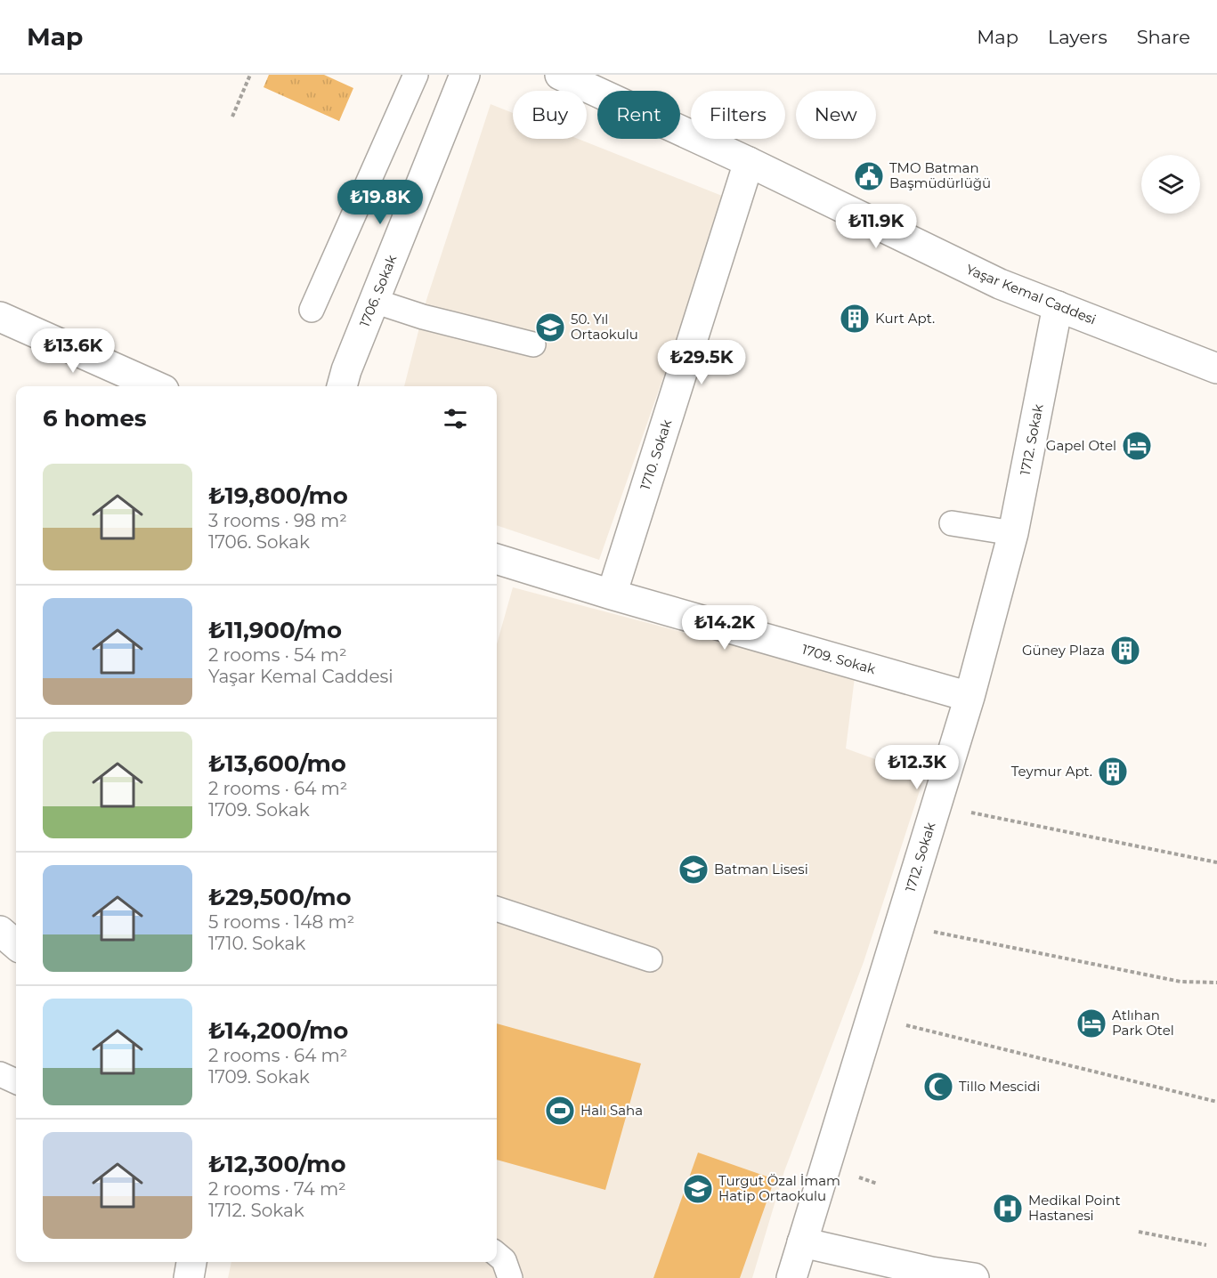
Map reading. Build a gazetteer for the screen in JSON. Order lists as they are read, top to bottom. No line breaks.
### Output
{"streets":{"street":["1706. Sokak","Yaşar Kemal Caddesi","1712. Sokak","1710. Sokak","1709. Sokak"]},"crossings":[["Yaşar Kemal Caddesi","1712. Sokak"],["Yaşar Kemal Caddesi","1710. Sokak"],["1712. Sokak","1709. Sokak"],["1710. Sokak","1709. Sokak"]],"places":{"public building":["TMO Batman Başmüdürlüğü"],"building":["Kurt Apt.","Güney Plaza","Teymur Apt."],"school or university":["50. Yıl Ortaokulu","Batman Lisesi","Turgut Özal İmam Hatip Ortaokulu"],"hotel":["Gapel Otel","Atlıhan Park Otel"],"mosque":["Tillo Mescidi"],"sports":["Halı Saha"],"hospital":["Medikal Point Hastanesi"]},"page":{"header":"Map","nav":["Map","Layers","Share"],"chip":["Buy","Rent","Filters","New"],"price":["₺19.8K","₺11.9K","₺13.6K","₺29.5K","₺14.2K","₺12.3K"],"heading":"6 homes","list":[{"name":"₺19,800/mo","note":"3 rooms · 98 m² · 1706. Sokak"},{"name":"₺11,900/mo","note":"2 rooms · 54 m² · Yaşar Kemal Caddesi"},{"name":"₺13,600/mo","note":"2 rooms · 64 m² · 1709. Sokak"},{"name":"₺29,500/mo","note":"5 rooms · 148 m² · 1710. Sokak"},{"name":"₺14,200/mo","note":"2 rooms · 64 m² · 1709. Sokak"},{"name":"₺12,300/mo","note":"2 rooms · 74 m² · 1712. Sokak"}]}}
